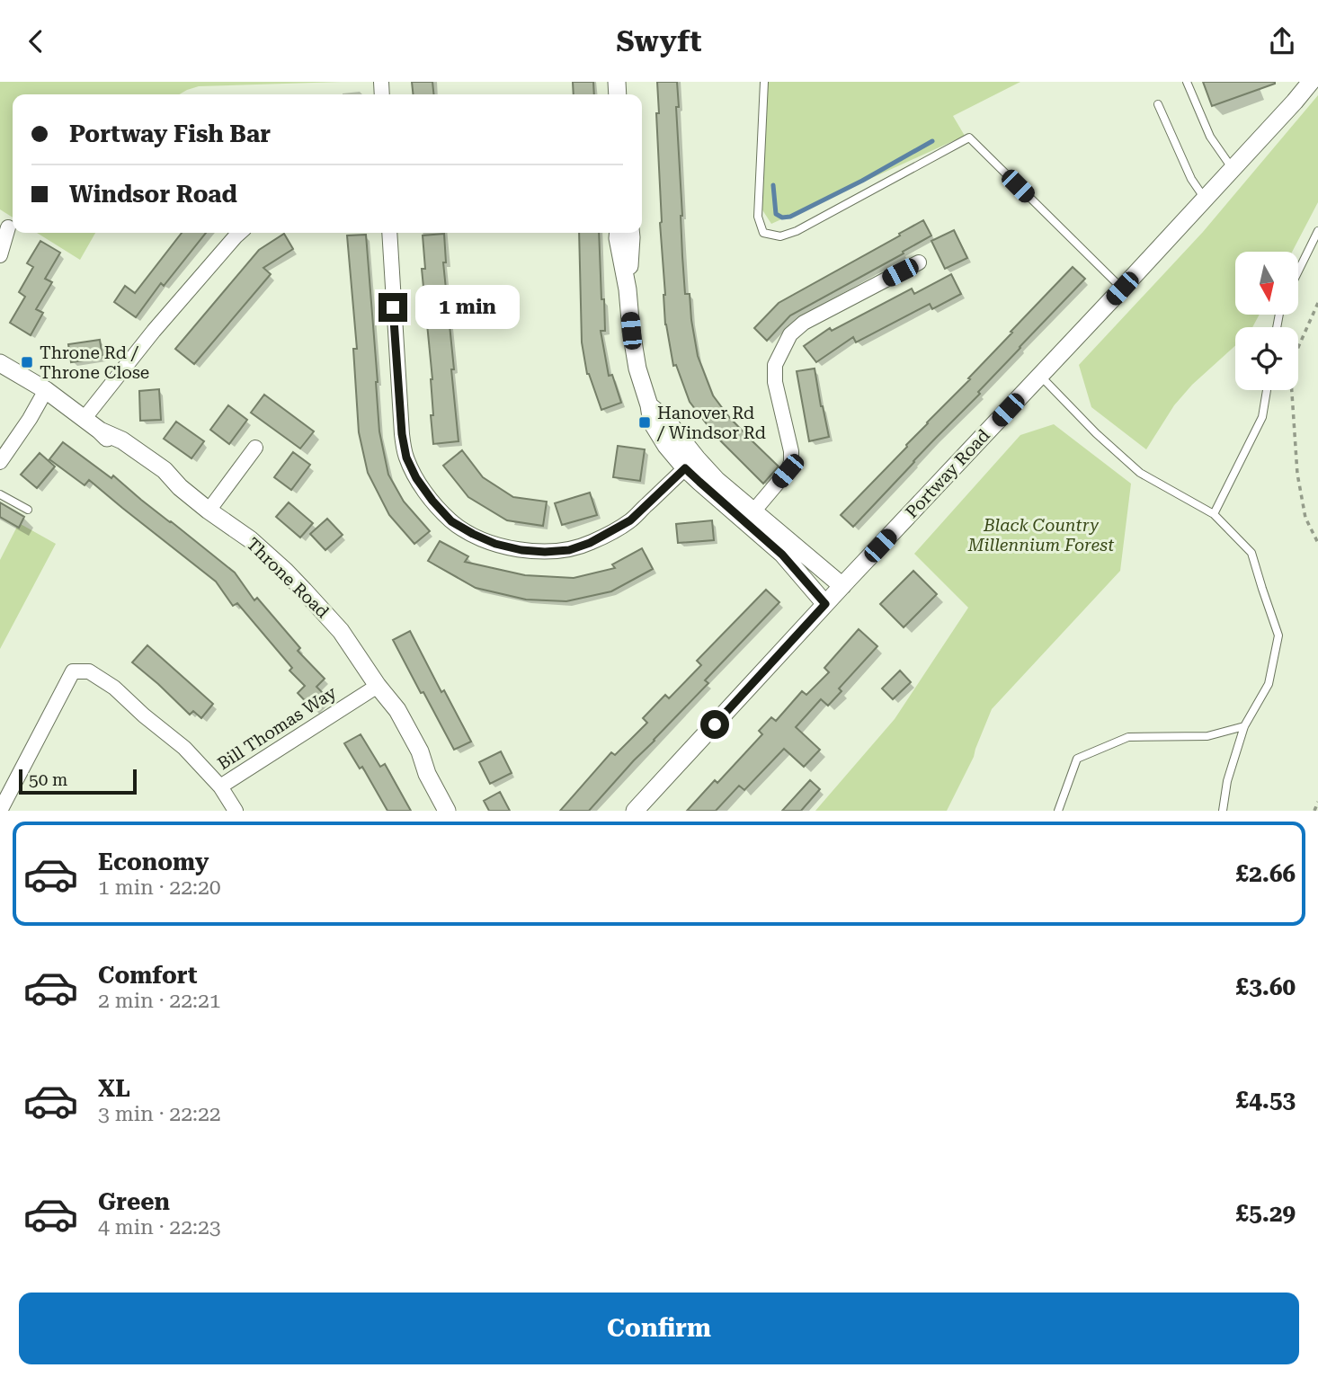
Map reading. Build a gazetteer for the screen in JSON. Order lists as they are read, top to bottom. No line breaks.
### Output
{"streets":{"street":["Portway Road","Throne Road","Bill Thomas Way"]},"crossings":[["Throne Road","Bill Thomas Way"]],"parks":["Black Country Millennium Forest"],"places":{"transit":["Throne Rd / Throne Close","Hanover Rd / Windsor Rd"]},"scale_bar":"50 m","north":"bottom","page":{"header":"Swyft","banner":["Portway Fish Bar","Windsor Road"],"bubble":"1 min","scale":"50 m","list":[{"name":"Economy","note":"1 min · 22:20","value":"£2.66"},{"name":"Comfort","note":"2 min · 22:21","value":"£3.60"},{"name":"XL","note":"3 min · 22:22","value":"£4.53"},{"name":"Green","note":"4 min · 22:23","value":"£5.29"}],"buttons":"Confirm"}}
